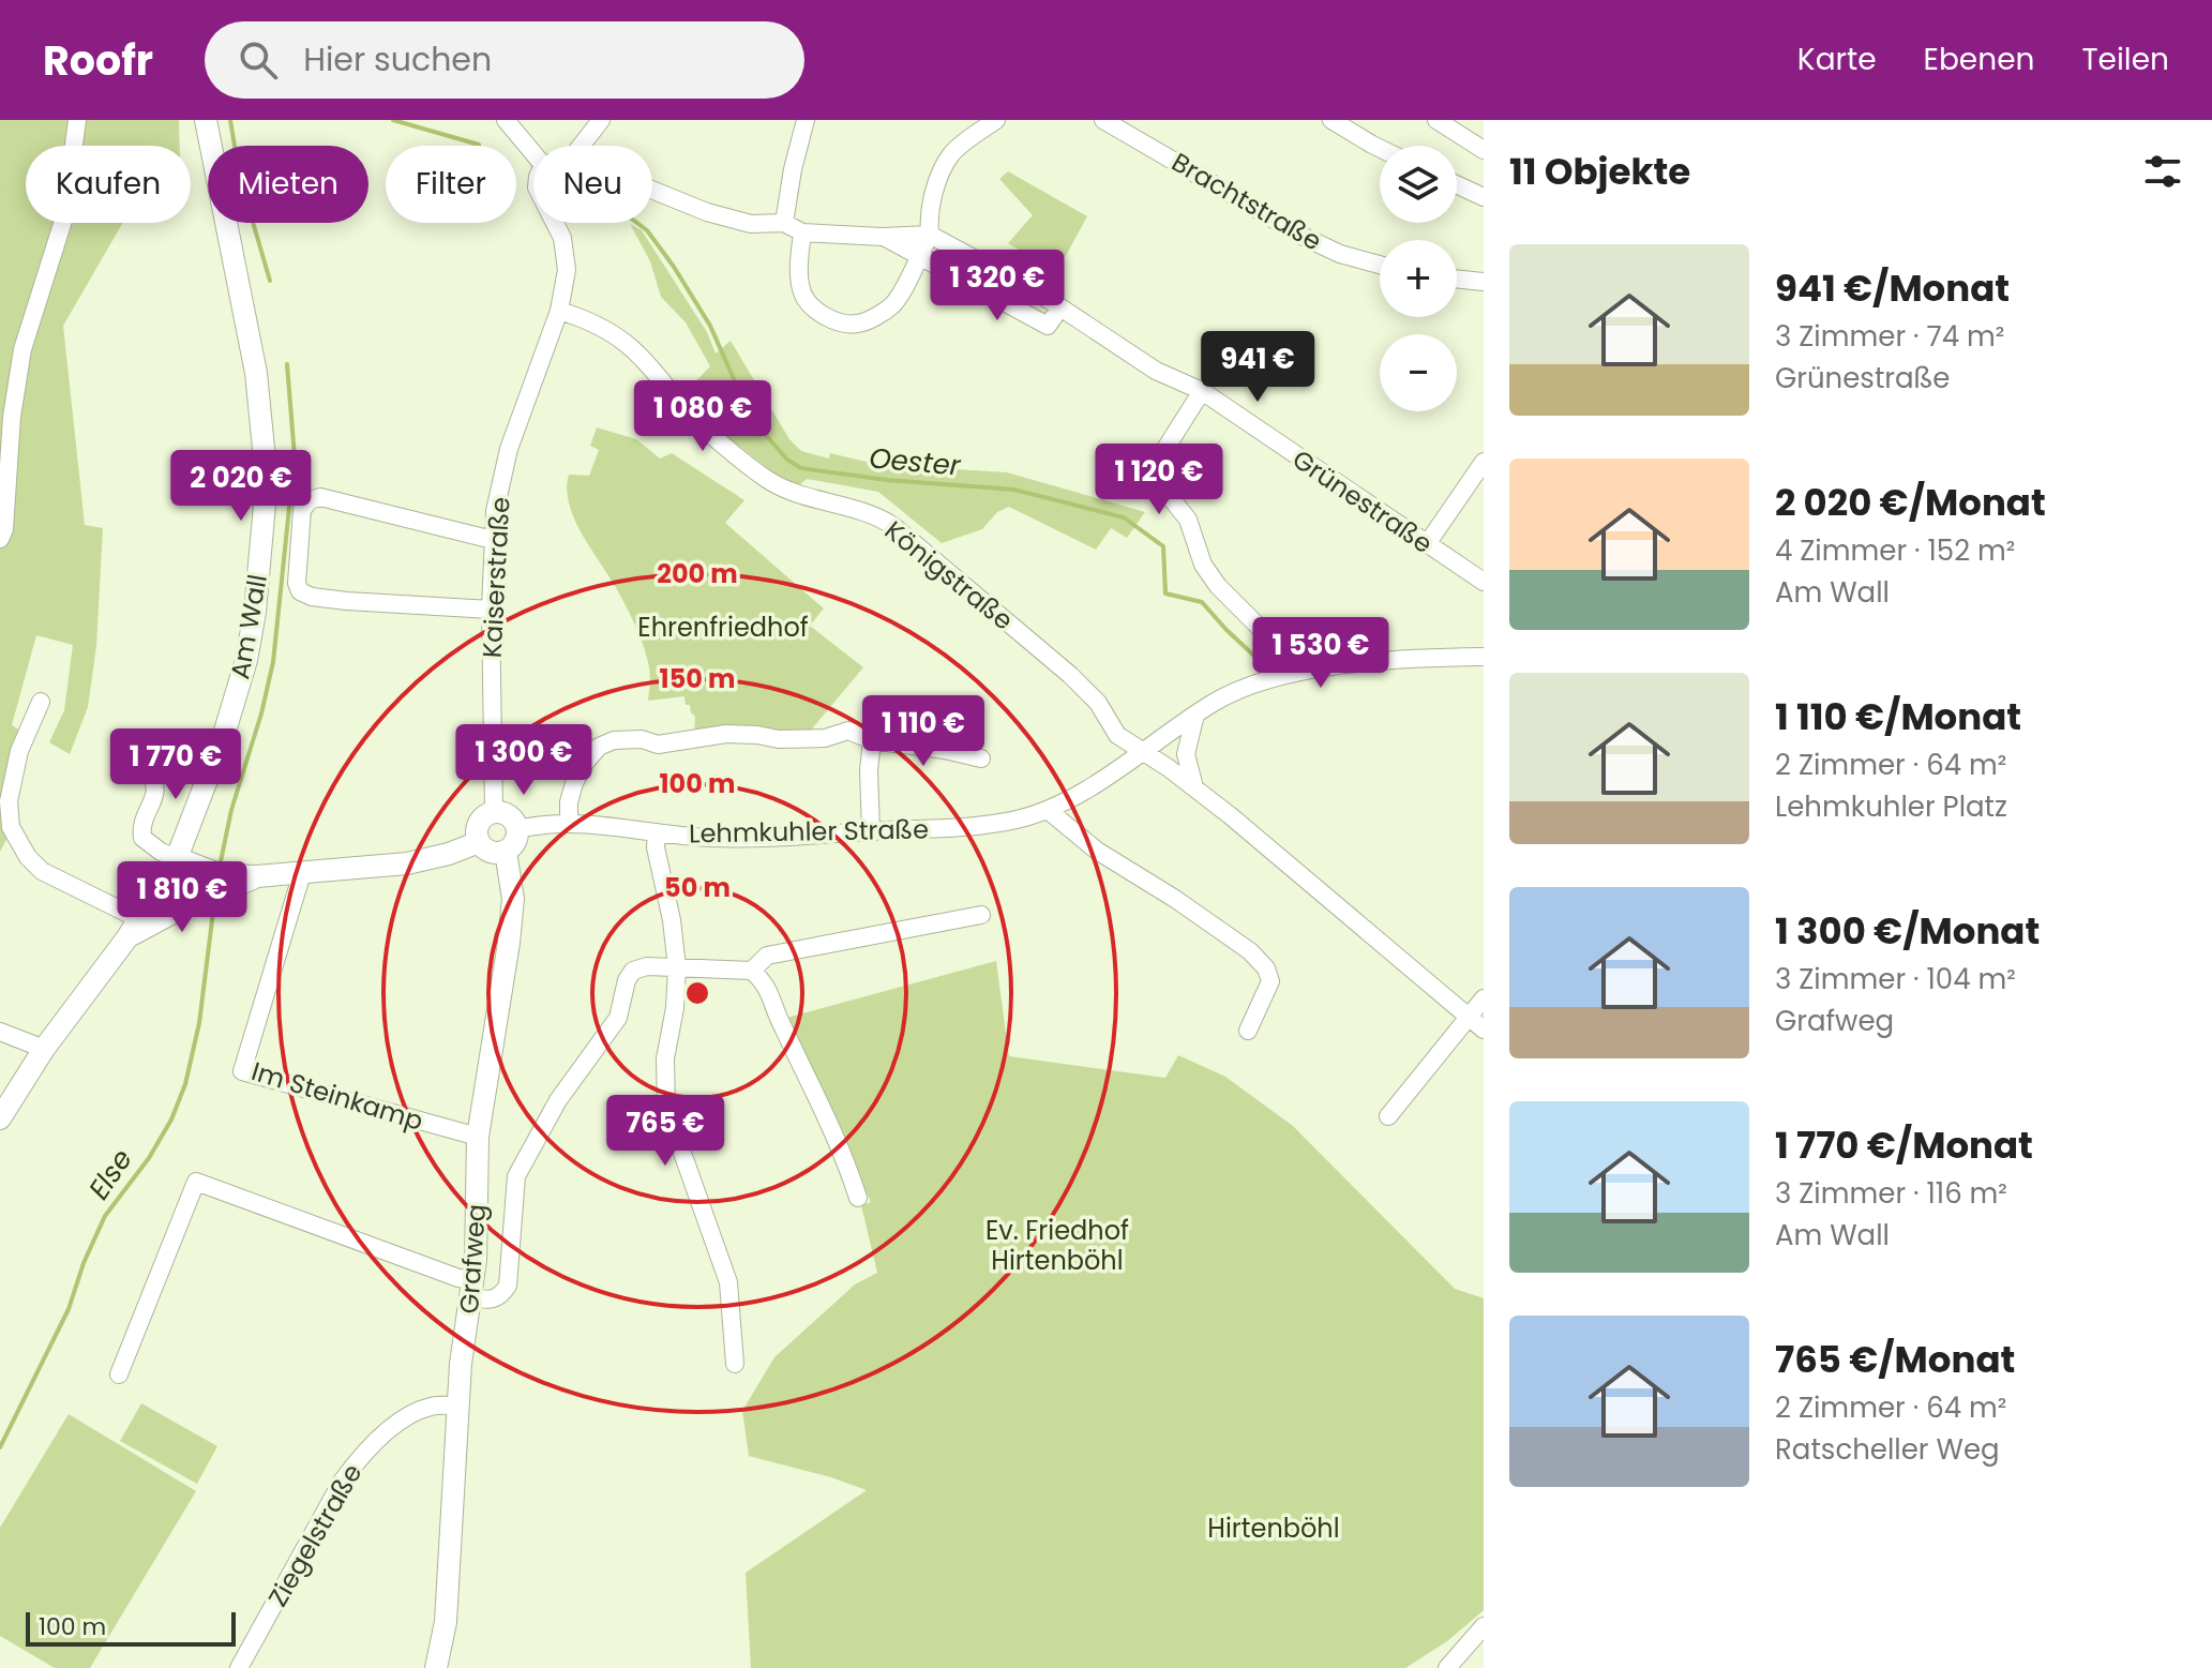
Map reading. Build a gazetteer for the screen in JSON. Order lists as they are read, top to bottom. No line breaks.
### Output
{"streets":{"main road":["Am Wall","Grafweg"],"street":["Brachtstraße","Grünestraße","Königstraße","Kaiserstraße","Lehmkuhler Straße","Im Steinkamp","Ziegelstraße"]},"crossings":[["Königstraße","Kaiserstraße"],["Königstraße","Lehmkuhler Straße"],["Kaiserstraße","Lehmkuhler Straße"],["Kaiserstraße","Grafweg"],["Lehmkuhler Straße","Grafweg"],["Im Steinkamp","Grafweg"],["Grafweg","Ziegelstraße"]],"water":["Oester","Else"],"parks":["Ehrenfriedhof","Ev. Friedhof Hirtenböhl","Hirtenböhl"],"scale_bar":"100 m","page":{"header":"Roofr","search":"Hier suchen","nav":["Karte","Ebenen","Teilen"],"heading":"11 Objekte","map_buttons":["+","−"],"chip":["Kaufen","Mieten","Filter","Neu"],"list":[{"name":"941 €/Monat","note":"3 Zimmer · 74 m² · Grünestraße"},{"name":"2 020 €/Monat","note":"4 Zimmer · 152 m² · Am Wall"},{"name":"1 110 €/Monat","note":"2 Zimmer · 64 m² · Lehmkuhler Platz"},{"name":"1 300 €/Monat","note":"3 Zimmer · 104 m² · Grafweg"},{"name":"1 770 €/Monat","note":"3 Zimmer · 116 m² · Am Wall"},{"name":"765 €/Monat","note":"2 Zimmer · 64 m² · Ratscheller Weg"}],"price":["1 320 €","941 €","1 080 €","1 120 €","2 020 €","1 530 €","1 110 €","1 300 €","1 770 €","1 810 €","765 €"],"scale":"100 m"},"rings":["200 m","150 m","100 m","50 m"]}
